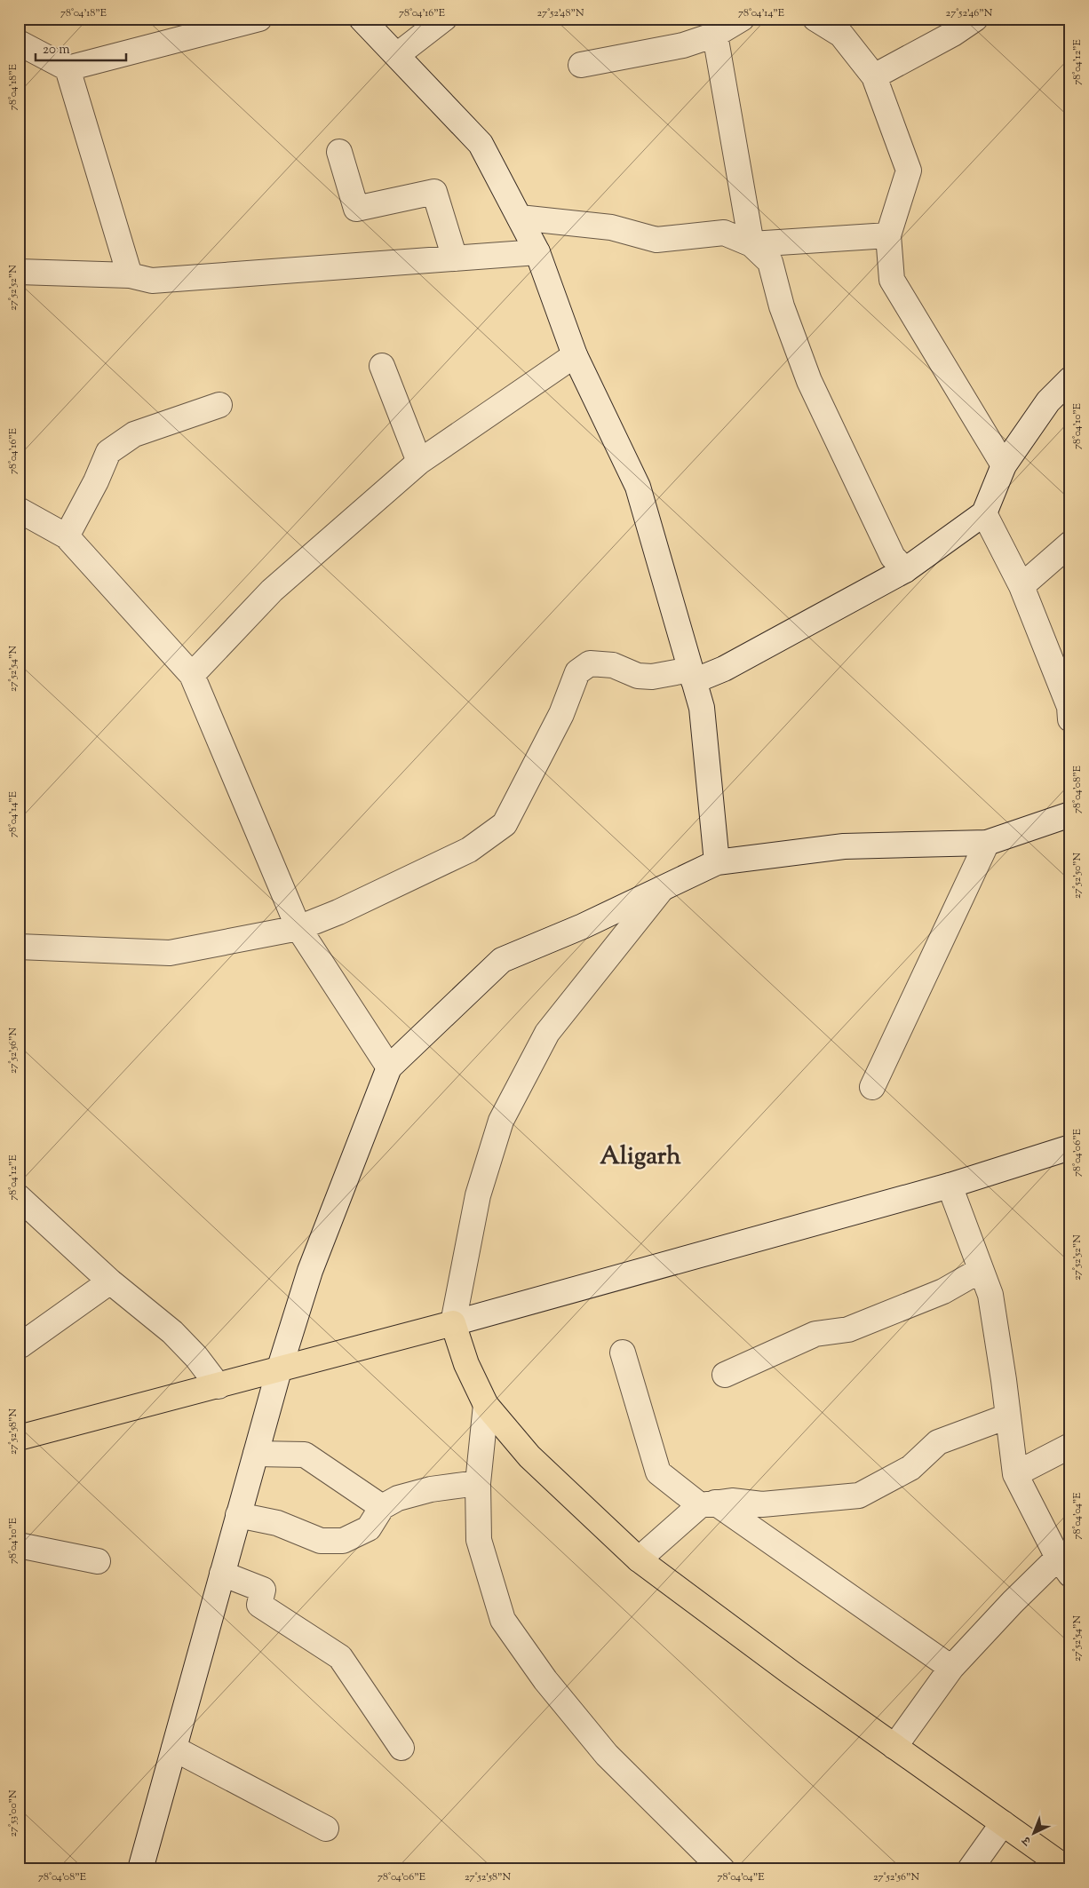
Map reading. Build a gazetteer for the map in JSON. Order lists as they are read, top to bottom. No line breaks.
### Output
{"districts":["Aligarh"],"scale_bar":"20 m","north":"bottom left","coordinates":["78°04'18\"E","78°04'16\"E","27°52'48\"N","78°04'14\"E","27°52'46\"N","78°04'12\"E","27°52'52\"N","78°04'10\"E","27°52'54\"N","78°04'08\"E","27°52'50\"N","27°52'56\"N","78°04'06\"E","27°52'58\"N","78°04'04\"E","27°53'00\"N"]}
